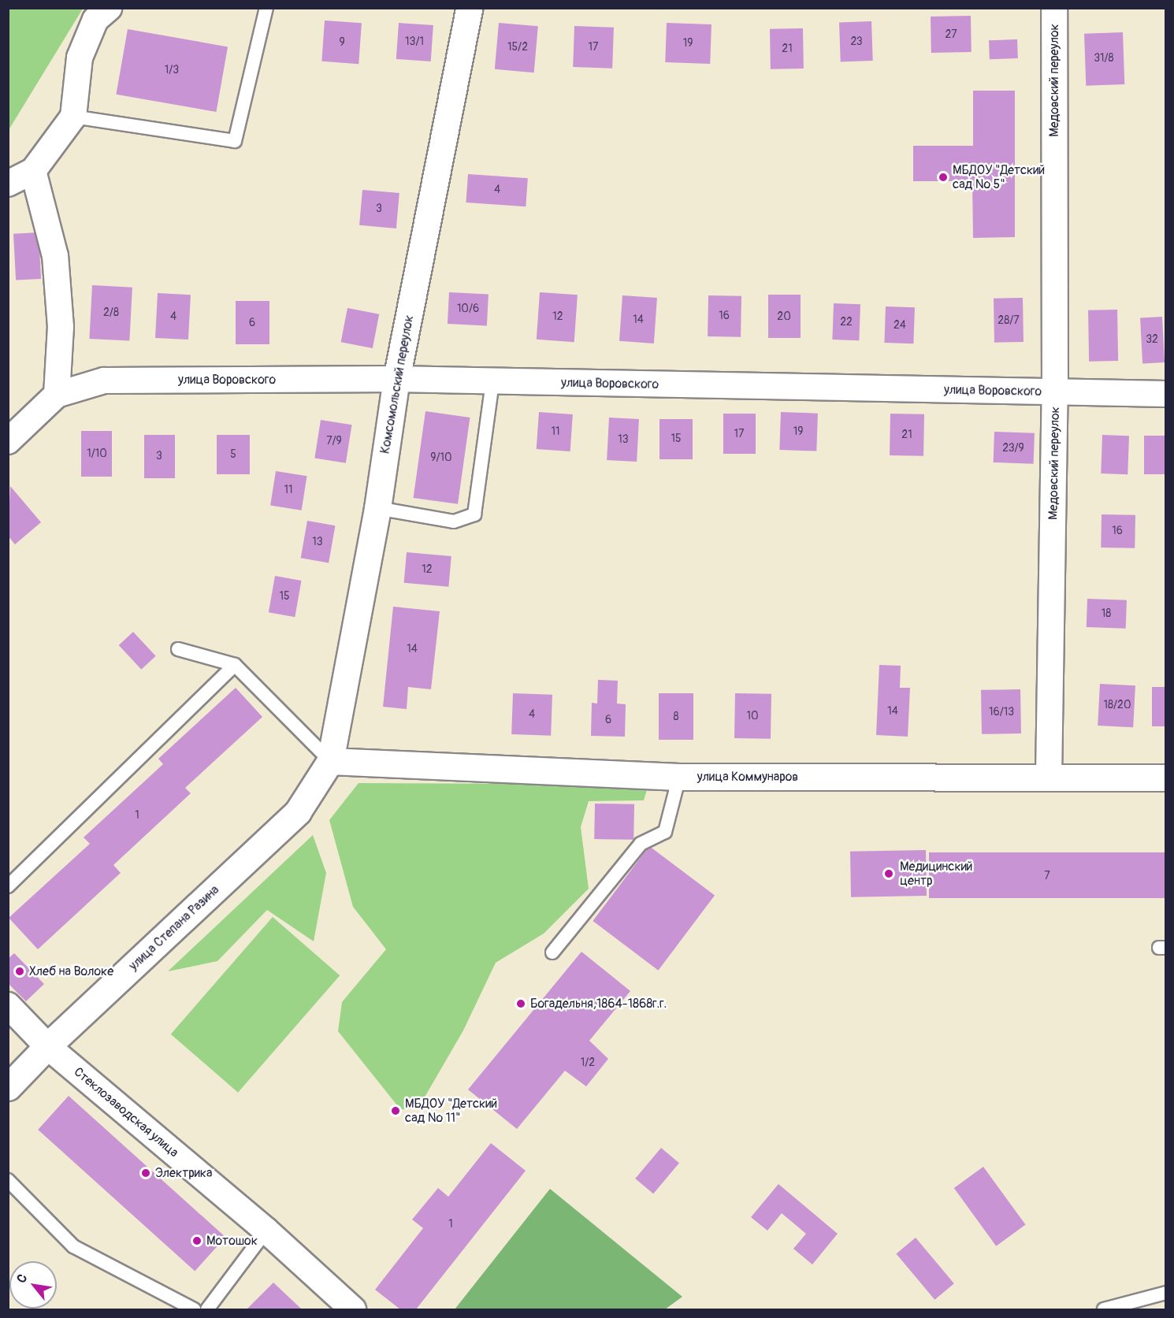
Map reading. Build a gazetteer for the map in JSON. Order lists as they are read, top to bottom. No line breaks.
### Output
{"streets":{"street":["Медовский переулок","улица Воровского","Комсомольский переулок","улица Коммунаров","улица Степана Разина","Стеклозаводская улица"]},"crossings":[["Медовский переулок","улица Воровского"],["Медовский переулок","улица Коммунаров"],["улица Воровского","Комсомольский переулок"],["Комсомольский переулок","улица Коммунаров"],["Комсомольский переулок","улица Степана Разина"],["улица Коммунаров","улица Степана Разина"],["улица Степана Разина","Стеклозаводская улица"]],"places":["МБДОУ \"Детский сад № 5\"","Медицинский центр","Хлеб на Волоке","Богадельня,1864-1868г.г.","МБДОУ \"Детский сад № 11\"","Электрика","Мотошок"],"house_numbers":["27","13/1","23","9","19","15/2","17","21","31/8","1/3","4","3","10/6","2/8","16","4","12","20","14","28/7","22","6","24","32","11","19","17","21","15","13","7/9","23/9","1/10","5","3","9/10","11","16","13","12","15","18","14","18/20","14","16/13","4","10","8","6","1","7","1/2","1"],"north":"top left"}
